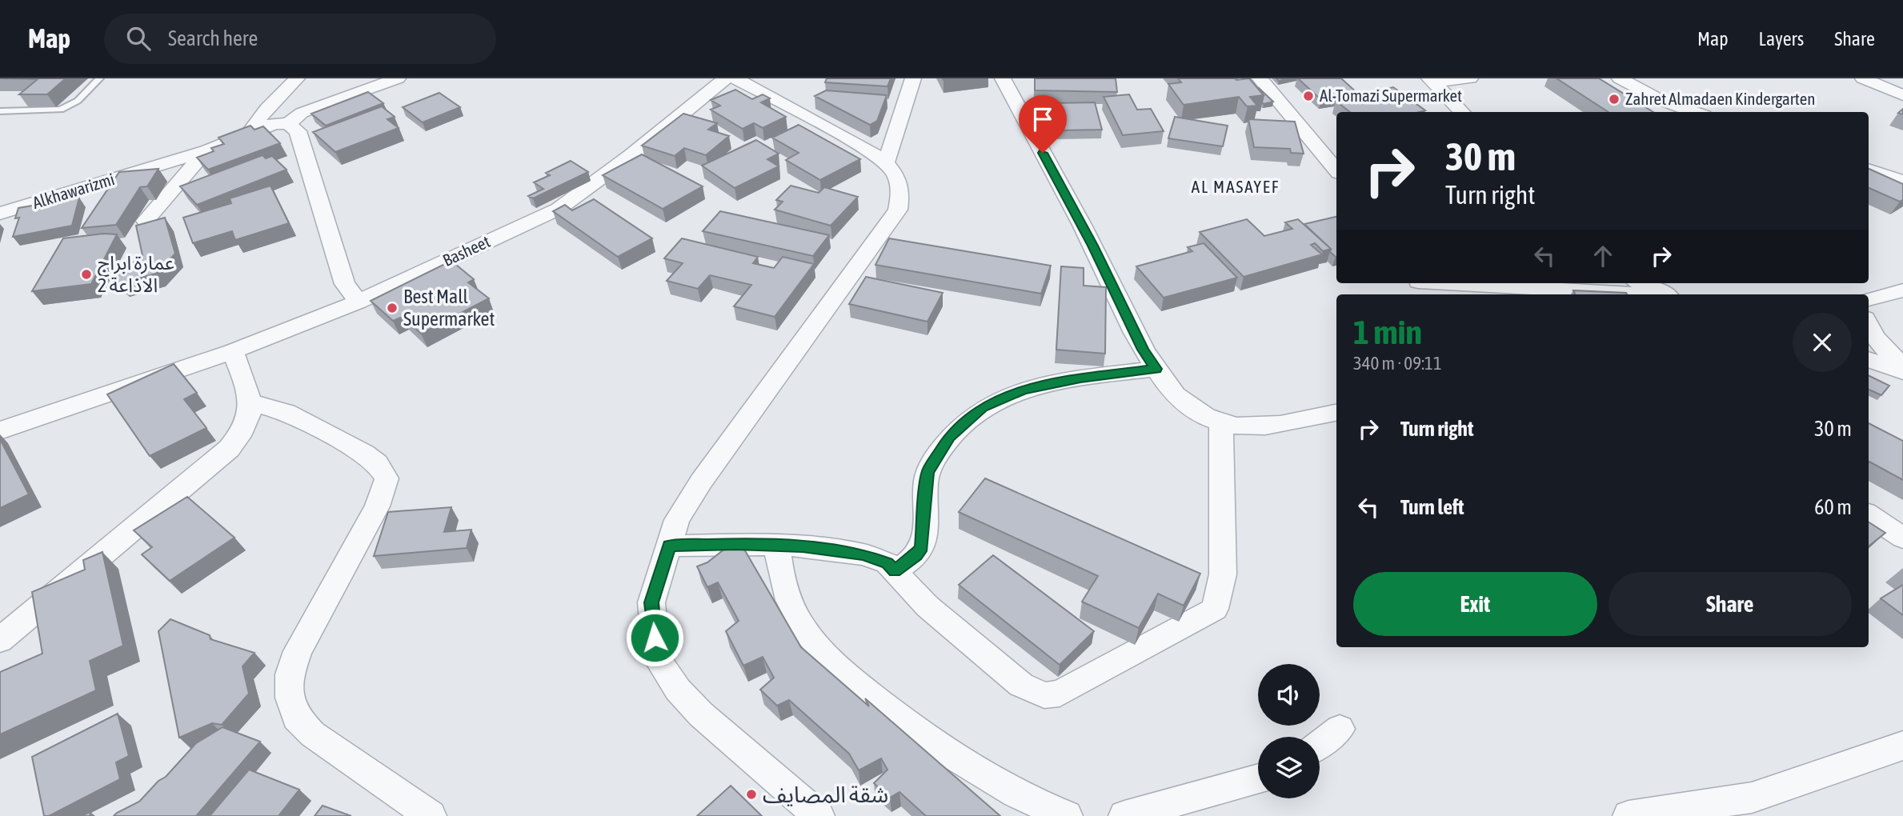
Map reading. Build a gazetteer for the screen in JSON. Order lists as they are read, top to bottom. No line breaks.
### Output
{"streets":{"street":["Alkhawarizmi","Basheet"]},"districts":["AL MASAYEF"],"places":["Al-Tomazi Supermarket","Zahret Almadaen Kindergarten","عمارة ابراج الاذاعة 2","Best Mall Supermarket","شقة المصايف"],"page":{"header":"Map","search":"Search here","nav":["Map","Layers","Share"],"turn":["30 m","Turn right"],"heading":["1 min","340 m · 09:11"],"list":[{"name":"Turn right","value":"30 m"},{"name":"Turn left","value":"60 m"}],"buttons":["Exit","Share"]}}
